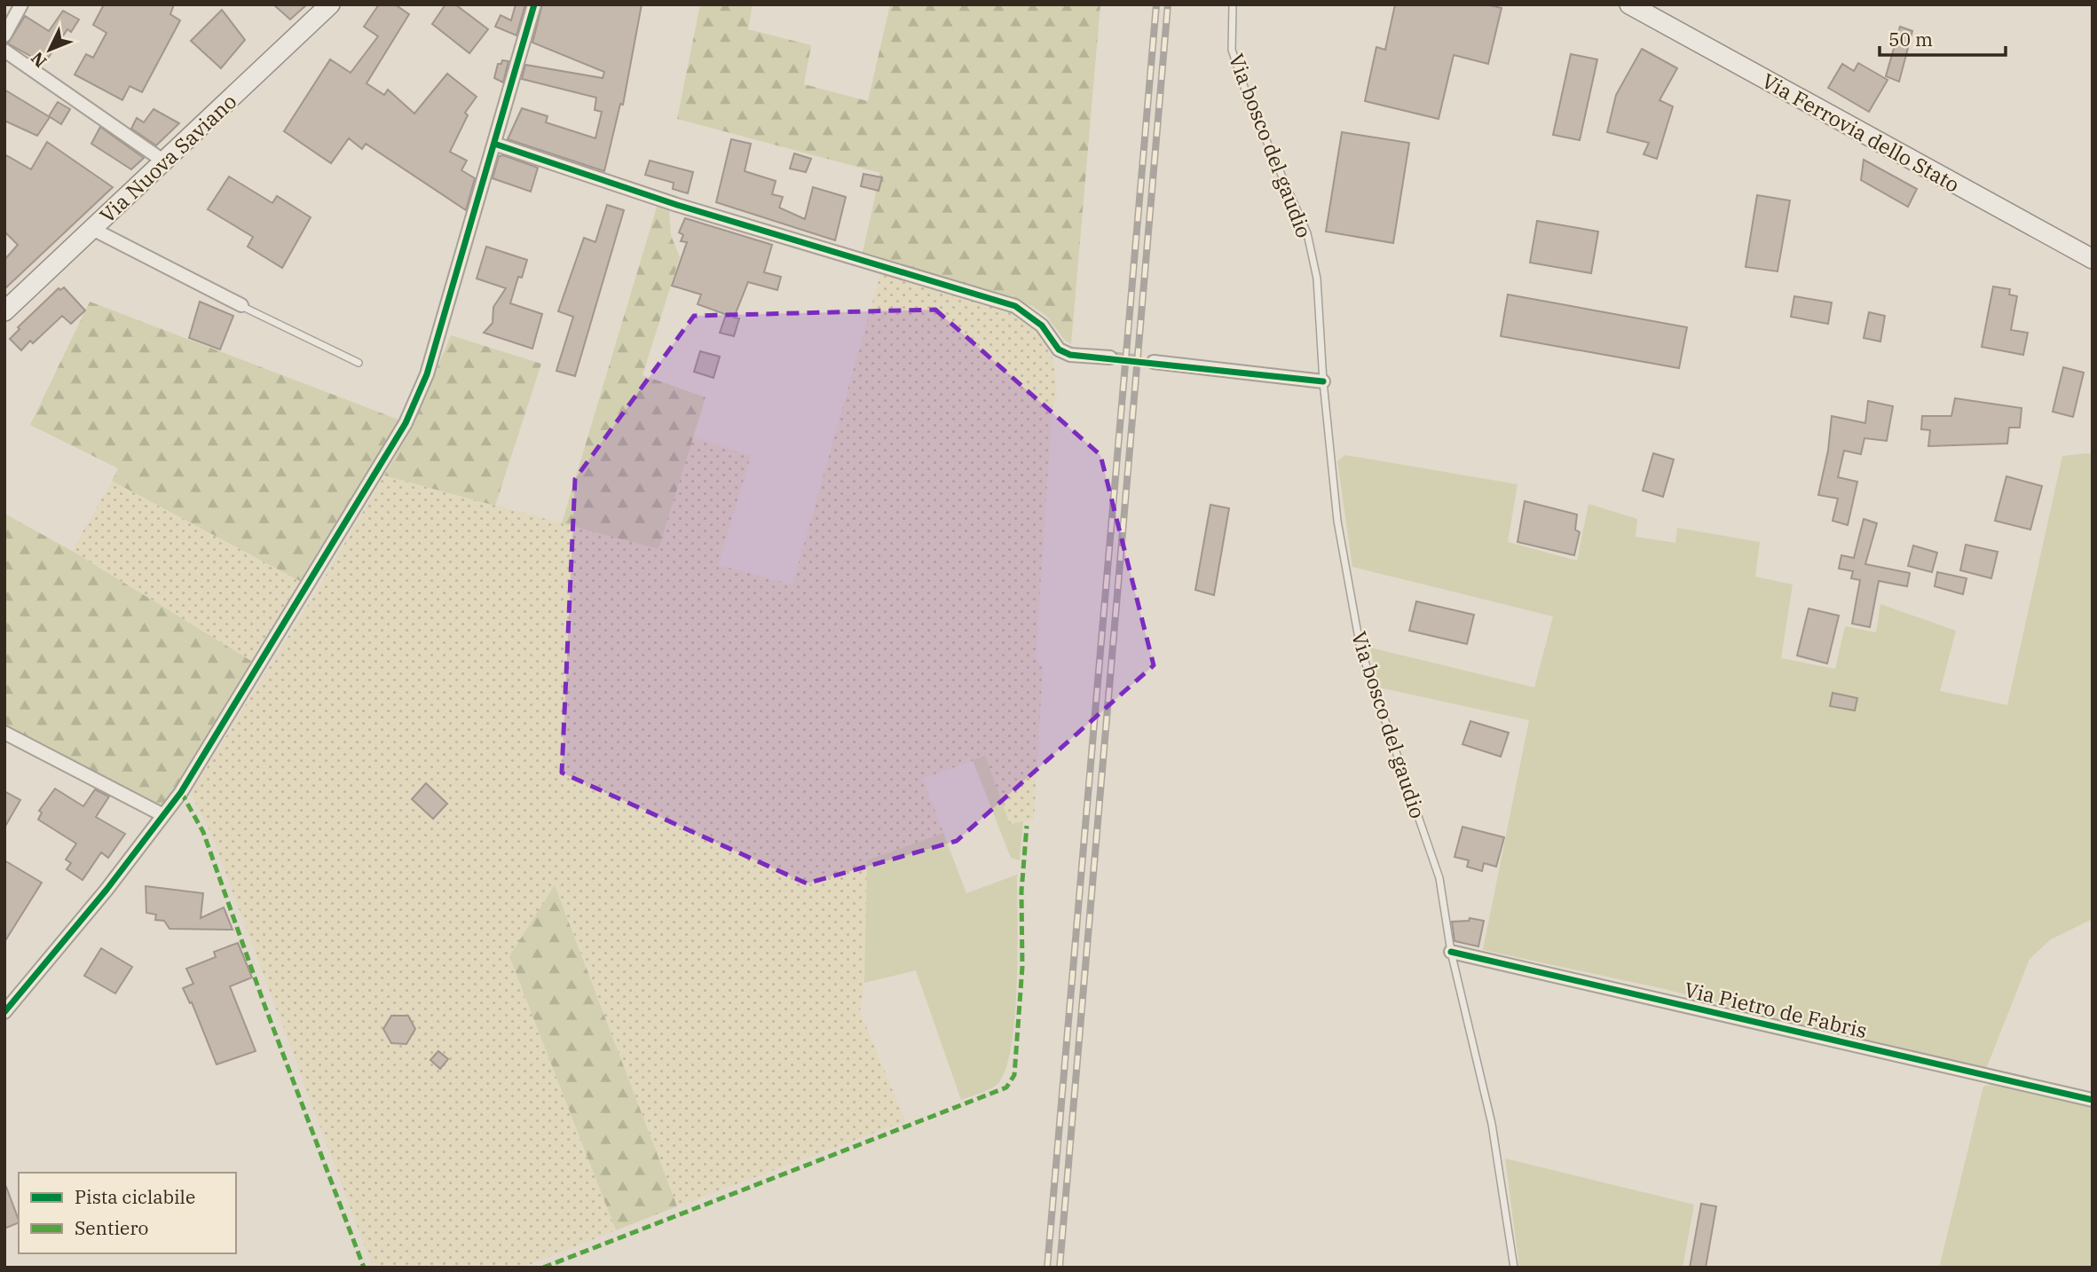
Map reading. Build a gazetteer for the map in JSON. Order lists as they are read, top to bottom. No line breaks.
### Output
{"streets":{"main road":["Via Ferrovia dello Stato","Via Nuova Saviano"],"street":["Via Pietro de Fabris"],"lane":["Via bosco del gaudio"]},"crossings":[["Via bosco del gaudio","Via Pietro de Fabris"]],"legend":["Pista ciclabile","Sentiero"],"scale_bar":"50 m","north":"bottom left"}
